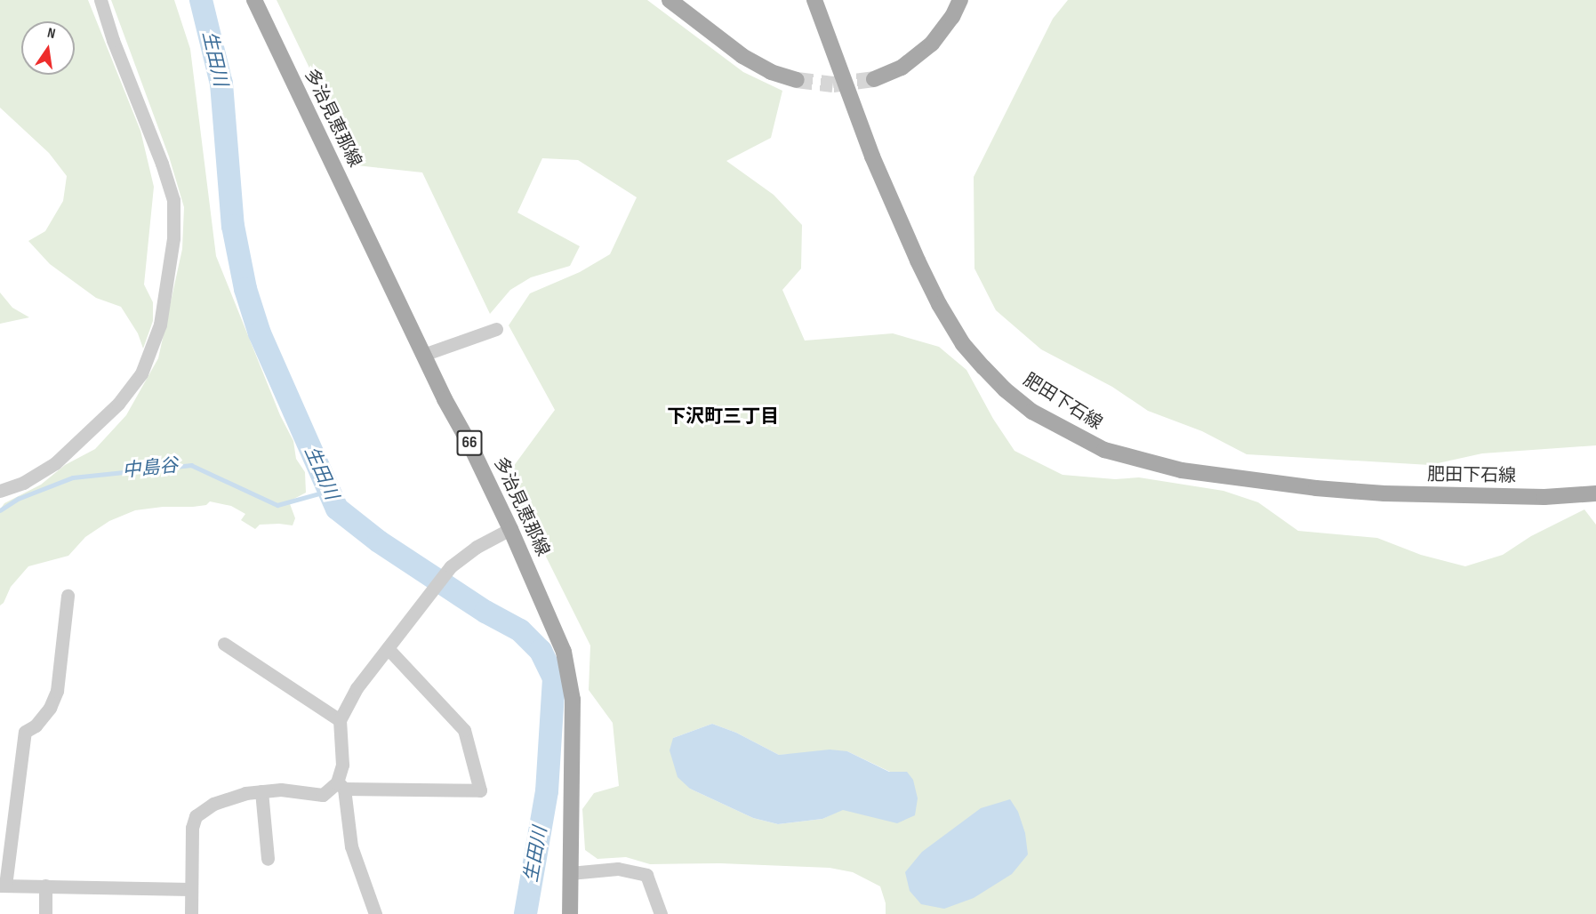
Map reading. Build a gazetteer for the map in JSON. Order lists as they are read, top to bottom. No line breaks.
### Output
{"streets":{"main road":["多治見恵那線","肥田下石線","66"]},"districts":["下沢町三丁目"],"water":["生田川","中島谷"],"north":"top"}
